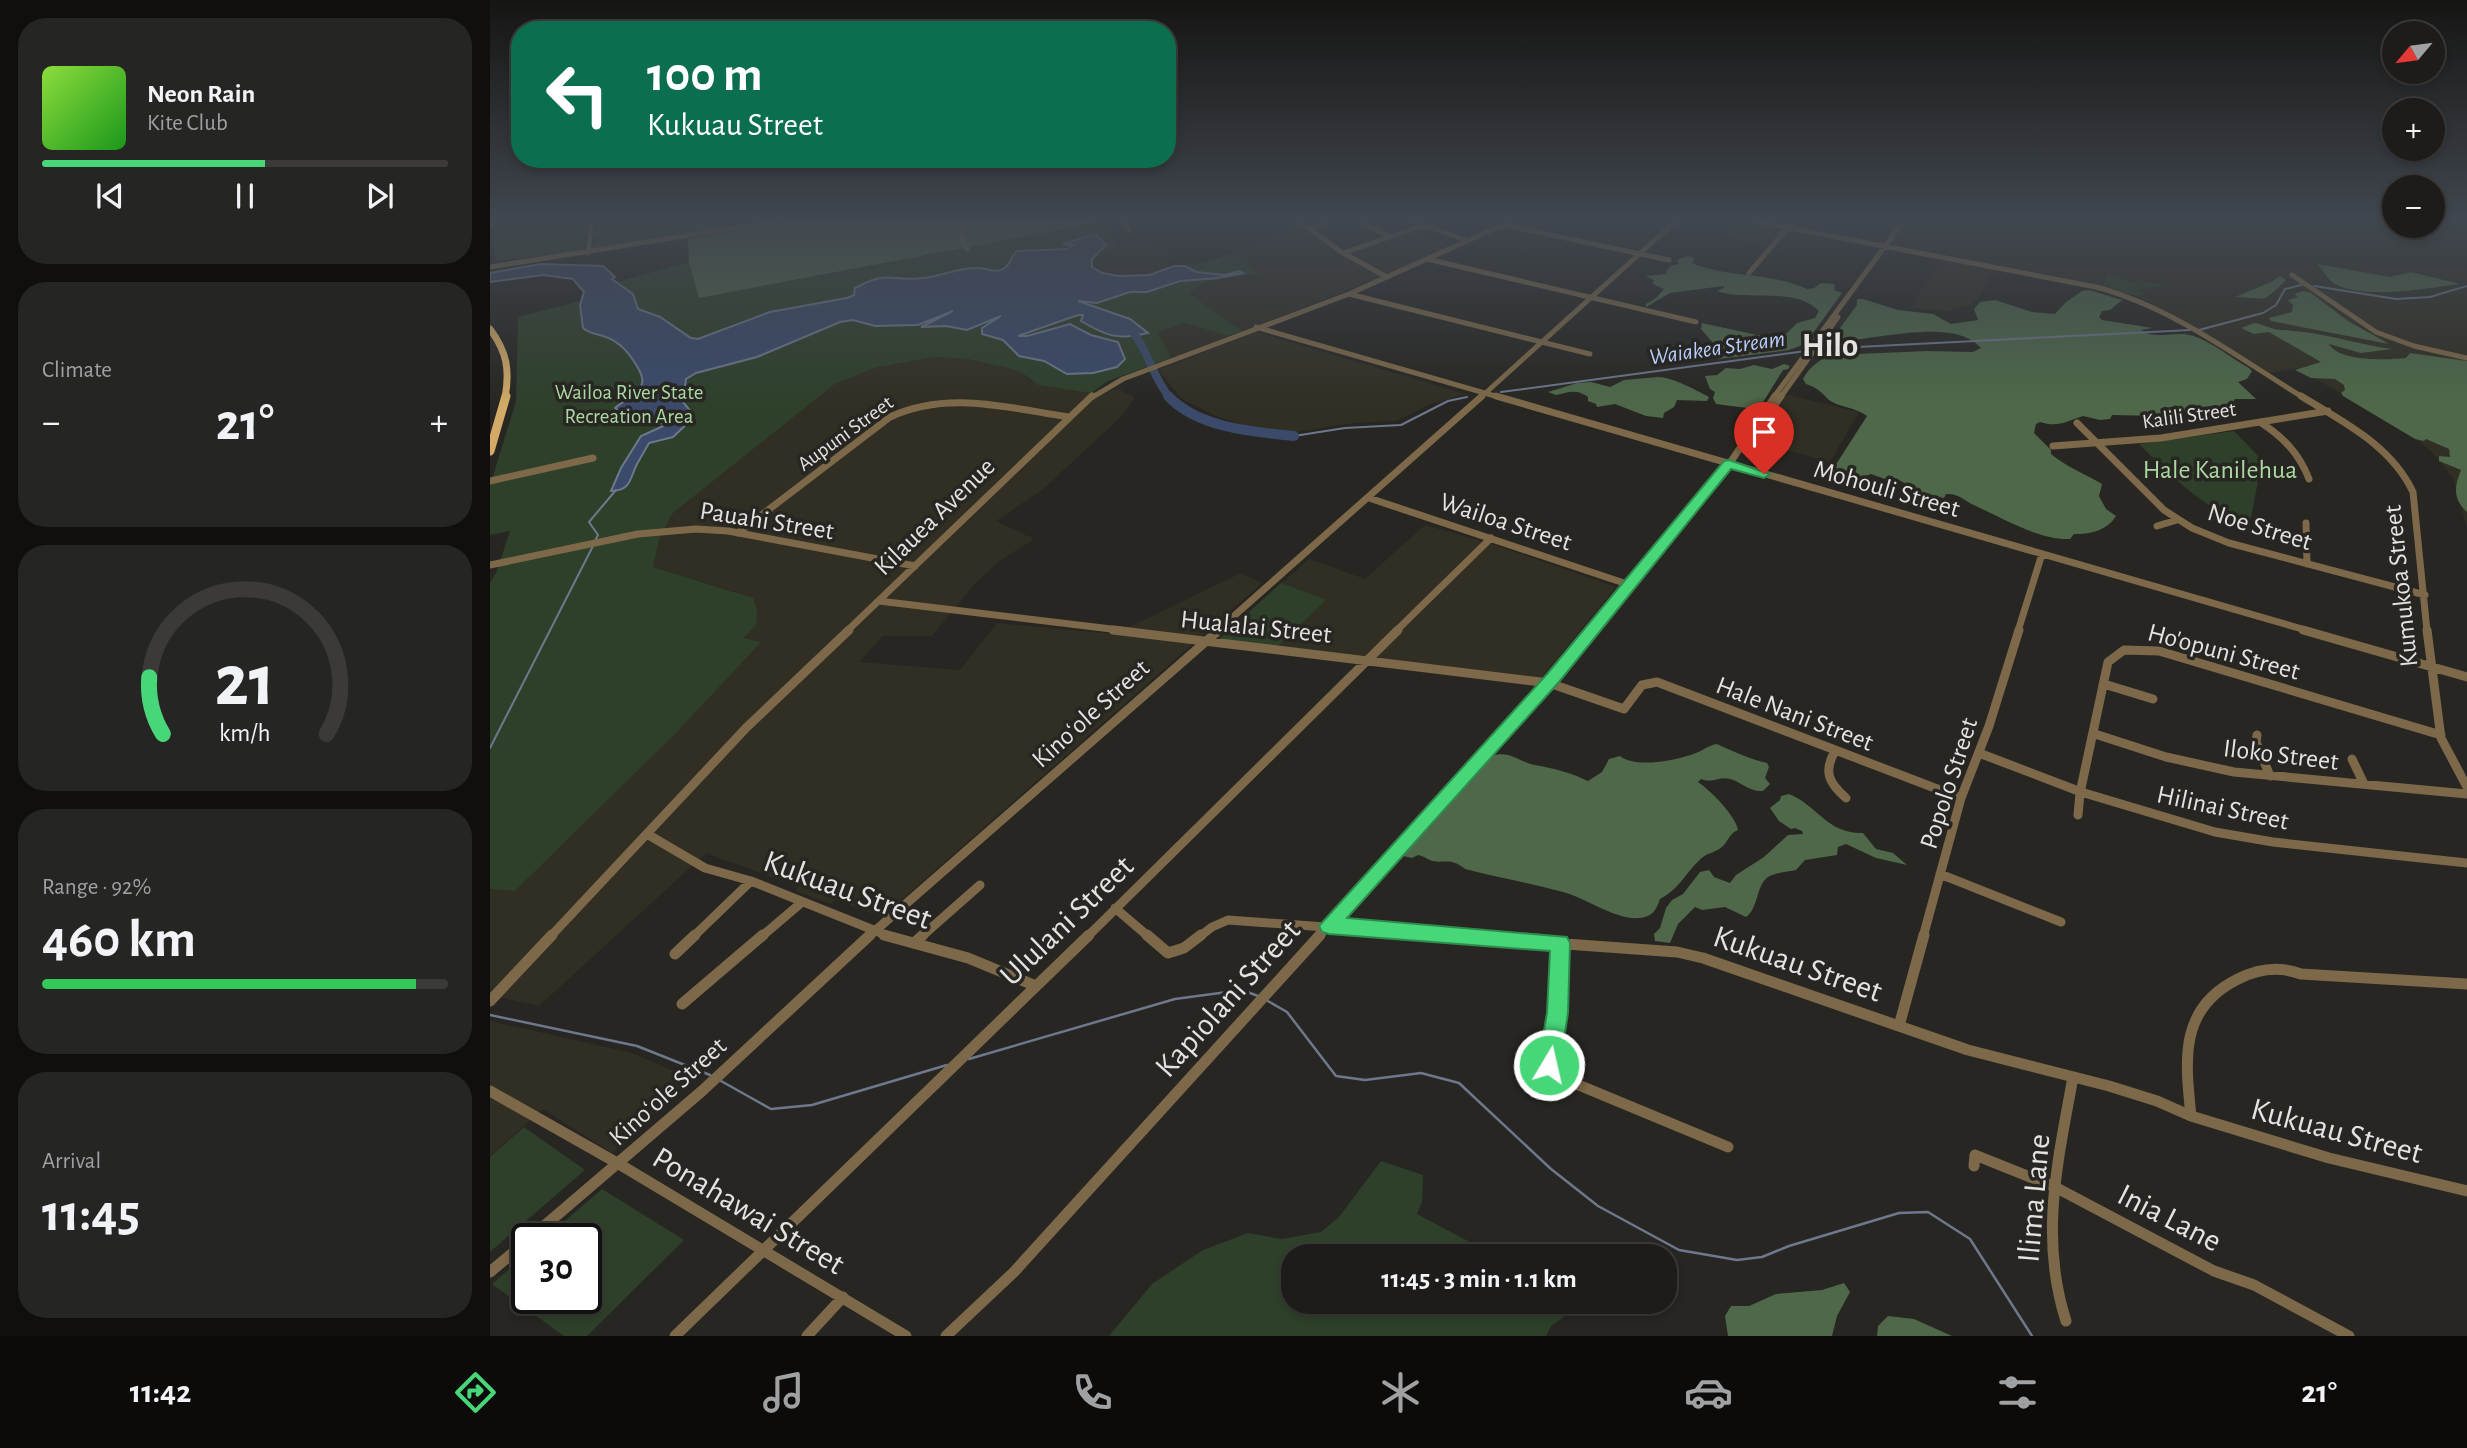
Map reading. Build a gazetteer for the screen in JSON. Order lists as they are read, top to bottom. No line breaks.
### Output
{"streets":{"street":["Kalili Street","Aupuni Street","Mohouli Street","Kilauea Avenue","Pauahi Street","Wailoa Street","Noe Street","Kumukoa Street","Hualalai Street","Ho'opuni Street","Kinoʻole Street","Hale Nani Street","Iloko Street","Popolo Street","Hilinai Street","Kukuau Street","Ululani Street","Kapiolani Street","Ilima Lane","Ponahawai Street","Inia Lane"]},"crossings":[["Kalili Street","Noe Street"],["Kalili Street","Kumukoa Street"],["Aupuni Street","Kilauea Avenue"],["Aupuni Street","Pauahi Street"],["Mohouli Street","Kilauea Avenue"],["Mohouli Street","Kumukoa Street"],["Mohouli Street","Kinoʻole Street"],["Mohouli Street","Popolo Street"],["Mohouli Street","Kapiolani Street"],["Kilauea Avenue","Pauahi Street"],["Kilauea Avenue","Hualalai Street"],["Kilauea Avenue","Kukuau Street"],["Wailoa Street","Kinoʻole Street"],["Wailoa Street","Ululani Street"],["Wailoa Street","Kapiolani Street"],["Noe Street","Kumukoa Street"],["Kumukoa Street","Ho'opuni Street"],["Hualalai Street","Kinoʻole Street"],["Hualalai Street","Hale Nani Street"],["Hualalai Street","Ululani Street"],["Hualalai Street","Kapiolani Street"],["Ho'opuni Street","Iloko Street"],["Ho'opuni Street","Hilinai Street"],["Kinoʻole Street","Kukuau Street"],["Kinoʻole Street","Ponahawai Street"],["Hale Nani Street","Popolo Street"],["Popolo Street","Hilinai Street"],["Popolo Street","Kukuau Street"],["Kukuau Street","Ululani Street"],["Kukuau Street","Kapiolani Street"],["Kukuau Street","Ilima Lane"],["Ululani Street","Ponahawai Street"],["Ilima Lane","Inia Lane"]],"districts":["Hilo"],"water":["Waiakea Stream"],"parks":["Wailoa River State Recreation Area","Hale Kanilehua"],"north":"bottom left","page":{"map_buttons":["+","−"],"turn":["100 m","Kukuau Street"],"song":["Neon Rain","Kite Club"],"tile":["Climate",["Range · 92%","460 km"],["Arrival","11:45"]],"heat":["−","21°","+"],"limit":"30","trip":"11:45 · 3 min · 1.1 km","tabs":["11:42","21°"],"gauge":["21","km/h"]}}
